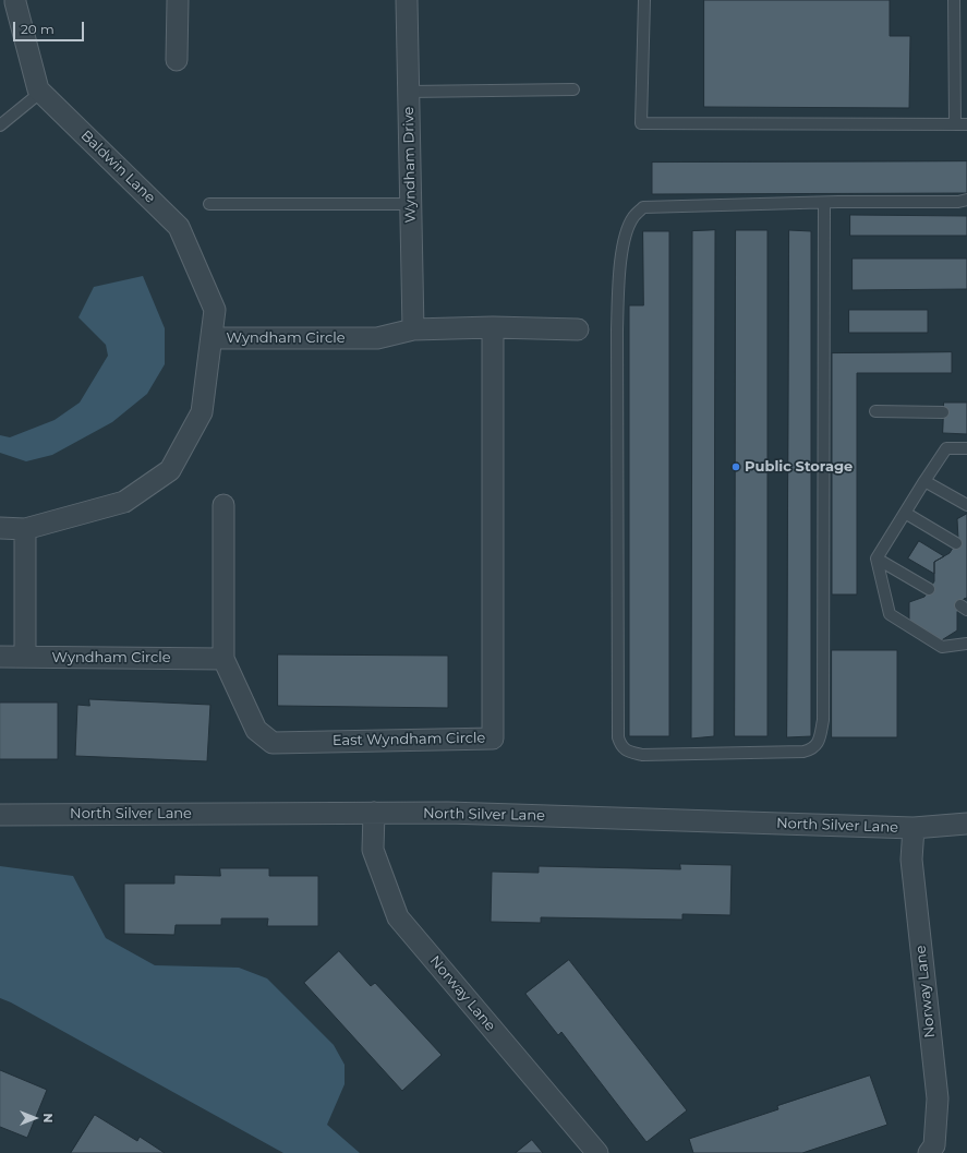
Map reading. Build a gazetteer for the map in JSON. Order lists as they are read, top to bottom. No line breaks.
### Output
{"streets":{"street":["Wyndham Drive","Baldwin Lane","Wyndham Circle","East Wyndham Circle","North Silver Lane","Norway Lane"]},"crossings":[["Wyndham Drive","Wyndham Circle"],["Baldwin Lane","Wyndham Circle"],["Wyndham Circle","East Wyndham Circle"],["North Silver Lane","Norway Lane"]],"places":["Public Storage"],"scale_bar":"20 m","north":"right"}
